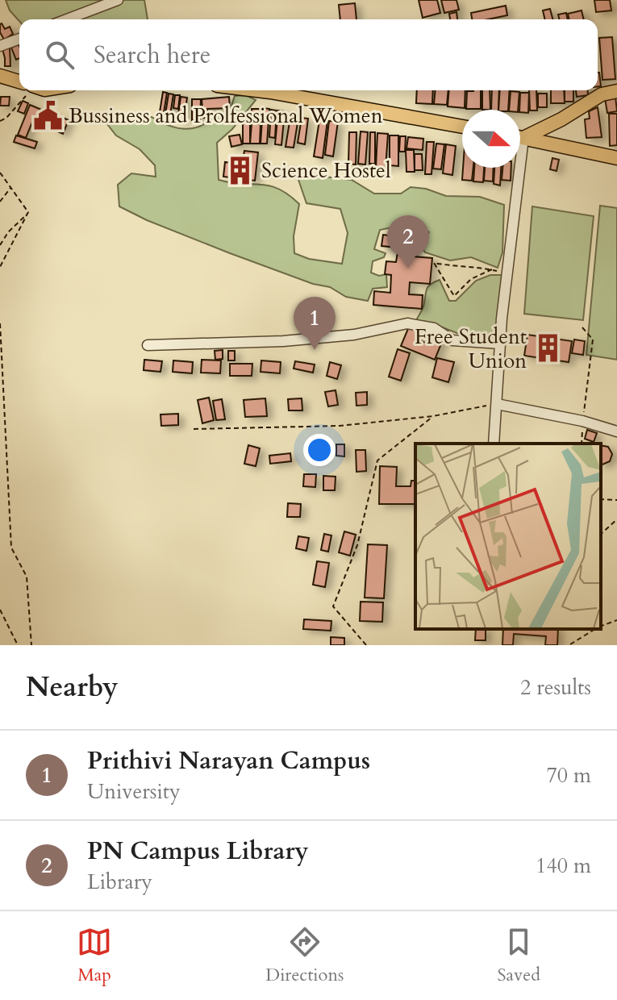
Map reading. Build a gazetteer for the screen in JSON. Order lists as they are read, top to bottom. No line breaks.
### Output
{"places":{"public building":["Bussiness and Prolfessional Women"],"building":["Science Hostel","Free Student Union"]},"north":"right","page":{"search":"Search here","pins":["2","1"],"heading":["Nearby","2 results"],"list":[{"mark":"1","name":"Prithivi Narayan Campus","note":"University","value":"70 m"},{"mark":"2","name":"PN Campus Library","note":"Library","value":"140 m"}],"nav":["Map","Directions","Saved"]}}
